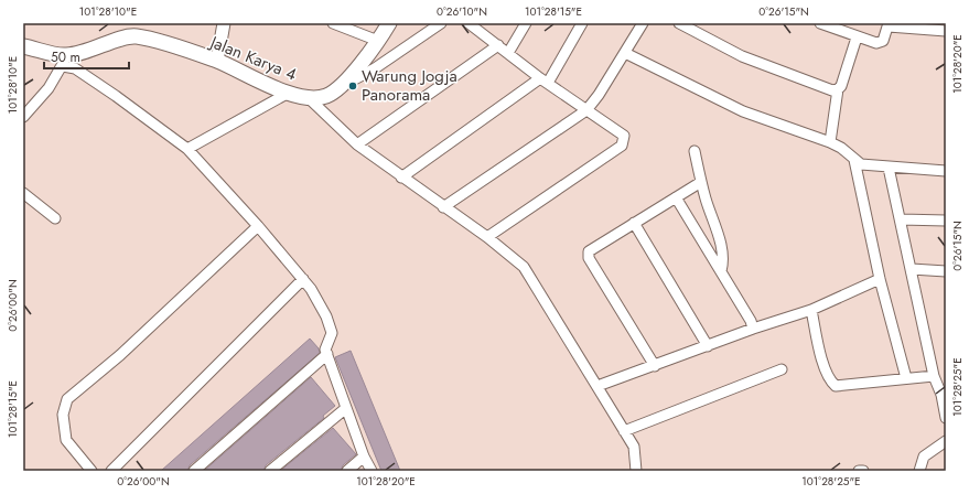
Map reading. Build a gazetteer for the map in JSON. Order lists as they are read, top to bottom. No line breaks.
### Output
{"streets":{"main road":["Jalan Karya 4"]},"places":["Warung Jogja Panorama"],"scale_bar":"50 m","coordinates":["101°28'10\"E","0°26'10\"N","101°28'15\"E","0°26'15\"N","101°28'20\"E","0°26'00\"N","101°28'25\"E"]}
